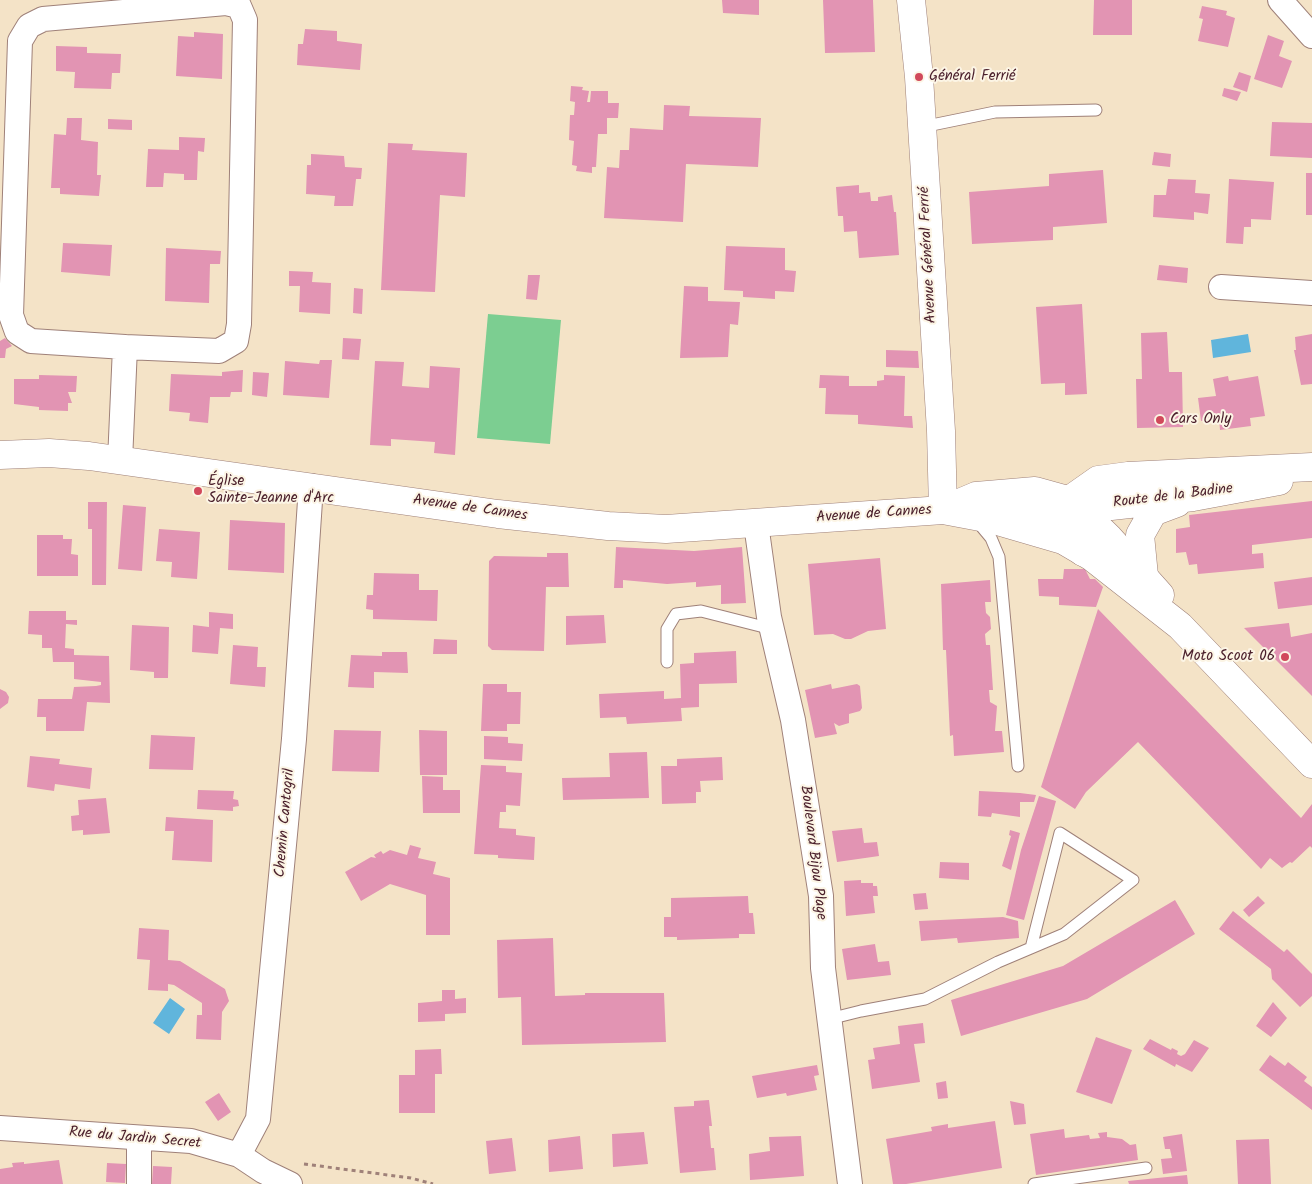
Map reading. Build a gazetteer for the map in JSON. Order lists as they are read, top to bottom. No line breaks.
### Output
{"streets":{"main road":["Avenue Général Ferrié","Route de la Badine","Avenue de Cannes"],"street":["Chemin Cantogril","Boulevard Bijou Plage","Rue du Jardin Secret"]},"crossings":[["Avenue Général Ferrié","Avenue de Cannes"],["Route de la Badine","Avenue de Cannes"],["Avenue de Cannes","Chemin Cantogril"],["Avenue de Cannes","Boulevard Bijou Plage"],["Chemin Cantogril","Rue du Jardin Secret"]],"places":["Général Ferrié","Cars Only","Église Sainte-Jeanne d'Arc","Moto Scoot 06"]}
